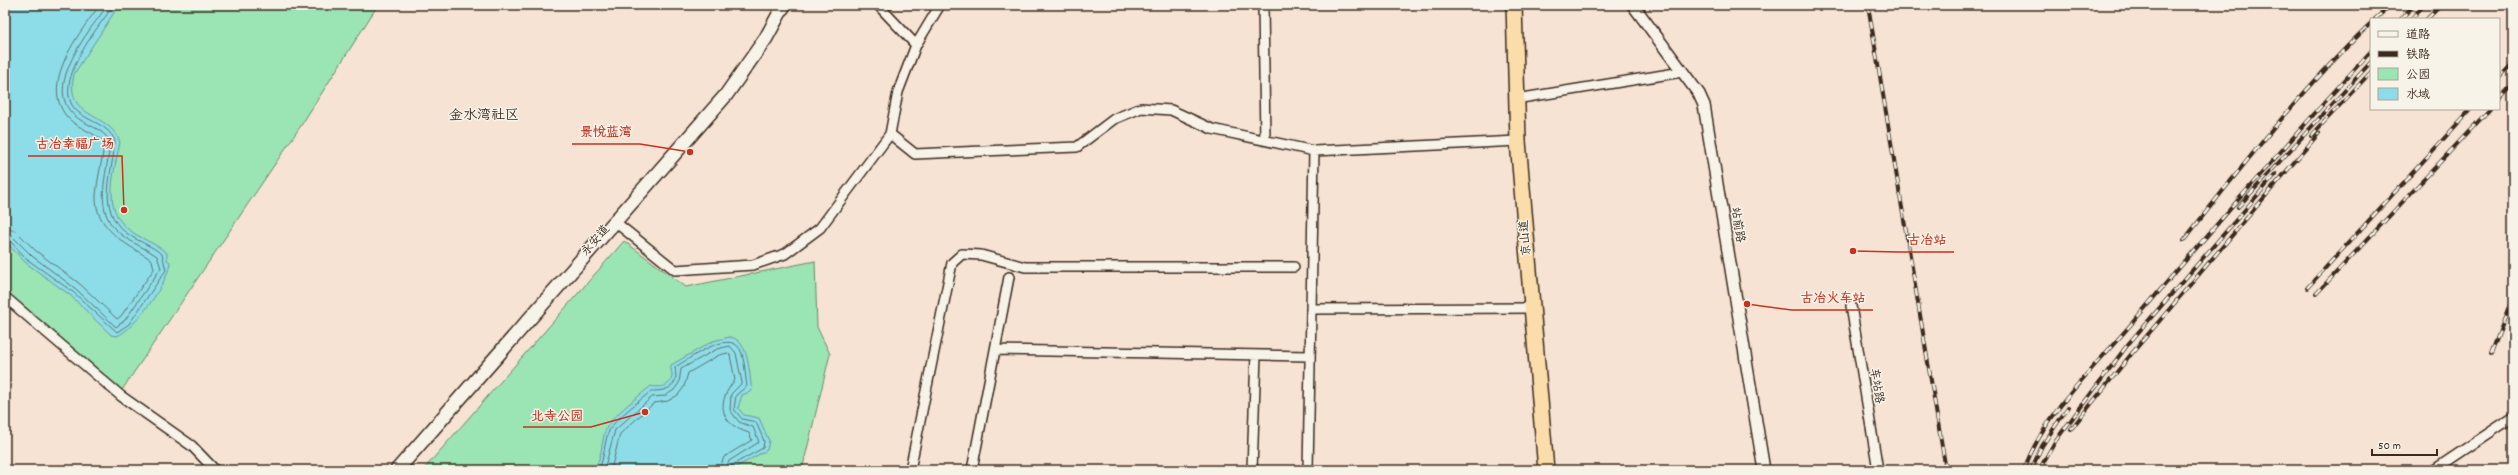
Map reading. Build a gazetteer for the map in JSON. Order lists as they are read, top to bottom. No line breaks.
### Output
{"streets":{"highway":["京山道"],"main road":["永安道"],"street":["站前路","车站路"]},"districts":["金水湾社区"],"places":["景悦蓝湾","古冶幸福广场","古冶站","古冶火车站","北寺公园"],"legend":["道路","铁路","公园","水域"],"scale_bar":"50 m"}
